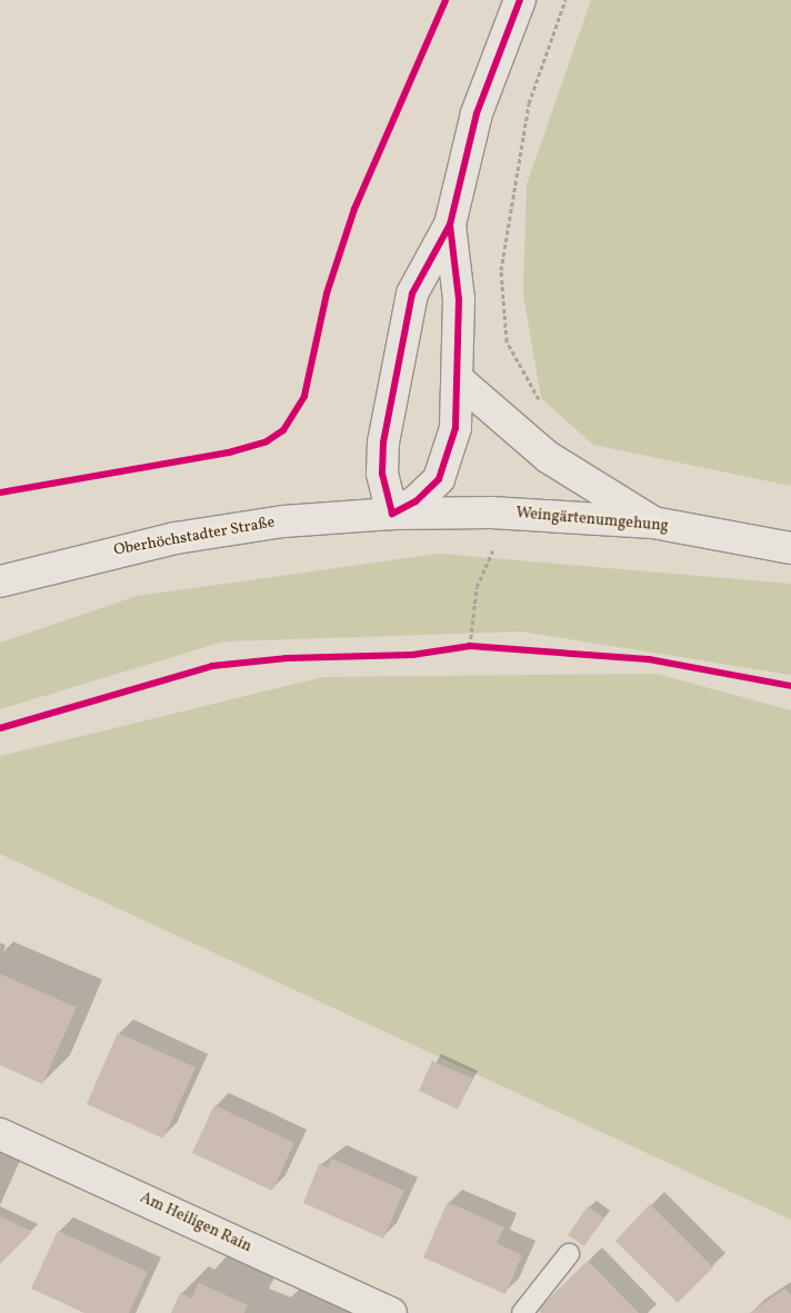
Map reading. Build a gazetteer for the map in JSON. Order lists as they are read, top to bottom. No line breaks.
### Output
{"streets":{"street":["Weingärtenumgehung","Oberhöchstadter Straße","Am Heiligen Rain"]},"crossings":[["Weingärtenumgehung","Oberhöchstadter Straße"]]}
